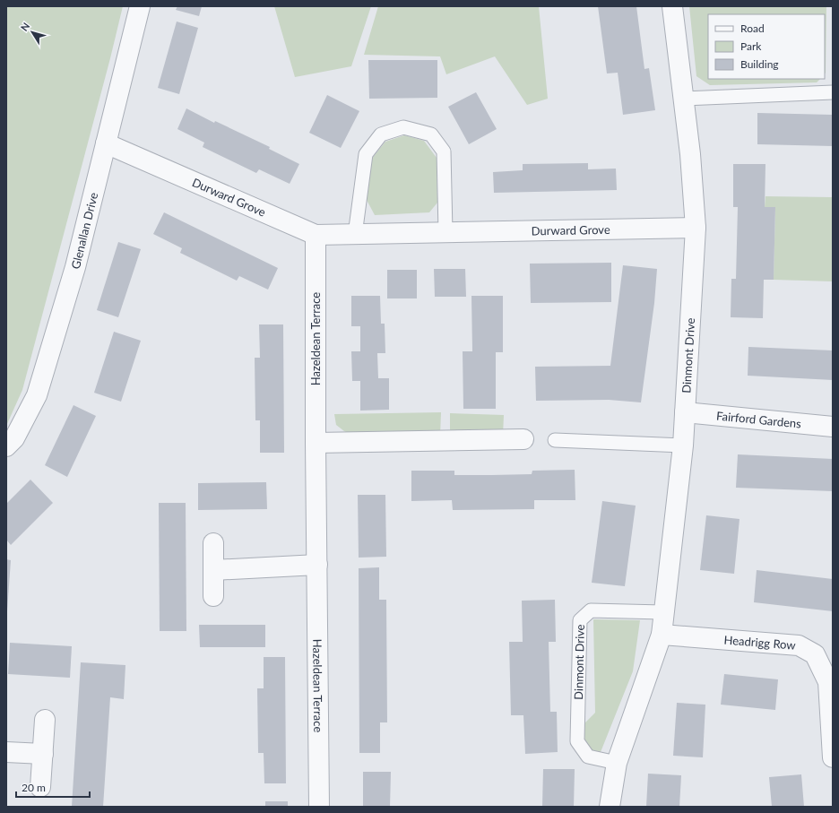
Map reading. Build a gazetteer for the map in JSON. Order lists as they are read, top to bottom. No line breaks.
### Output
{"streets":{"street":["Durward Grove","Glenallan Drive","Hazeldean Terrace","Dinmont Drive","Fairford Gardens","Headrigg Row"]},"crossings":[["Durward Grove","Glenallan Drive"],["Durward Grove","Hazeldean Terrace"],["Durward Grove","Dinmont Drive"],["Dinmont Drive","Fairford Gardens"],["Dinmont Drive","Headrigg Row"]],"legend":["Road","Park","Building"],"scale_bar":"20 m","north":"top left"}
